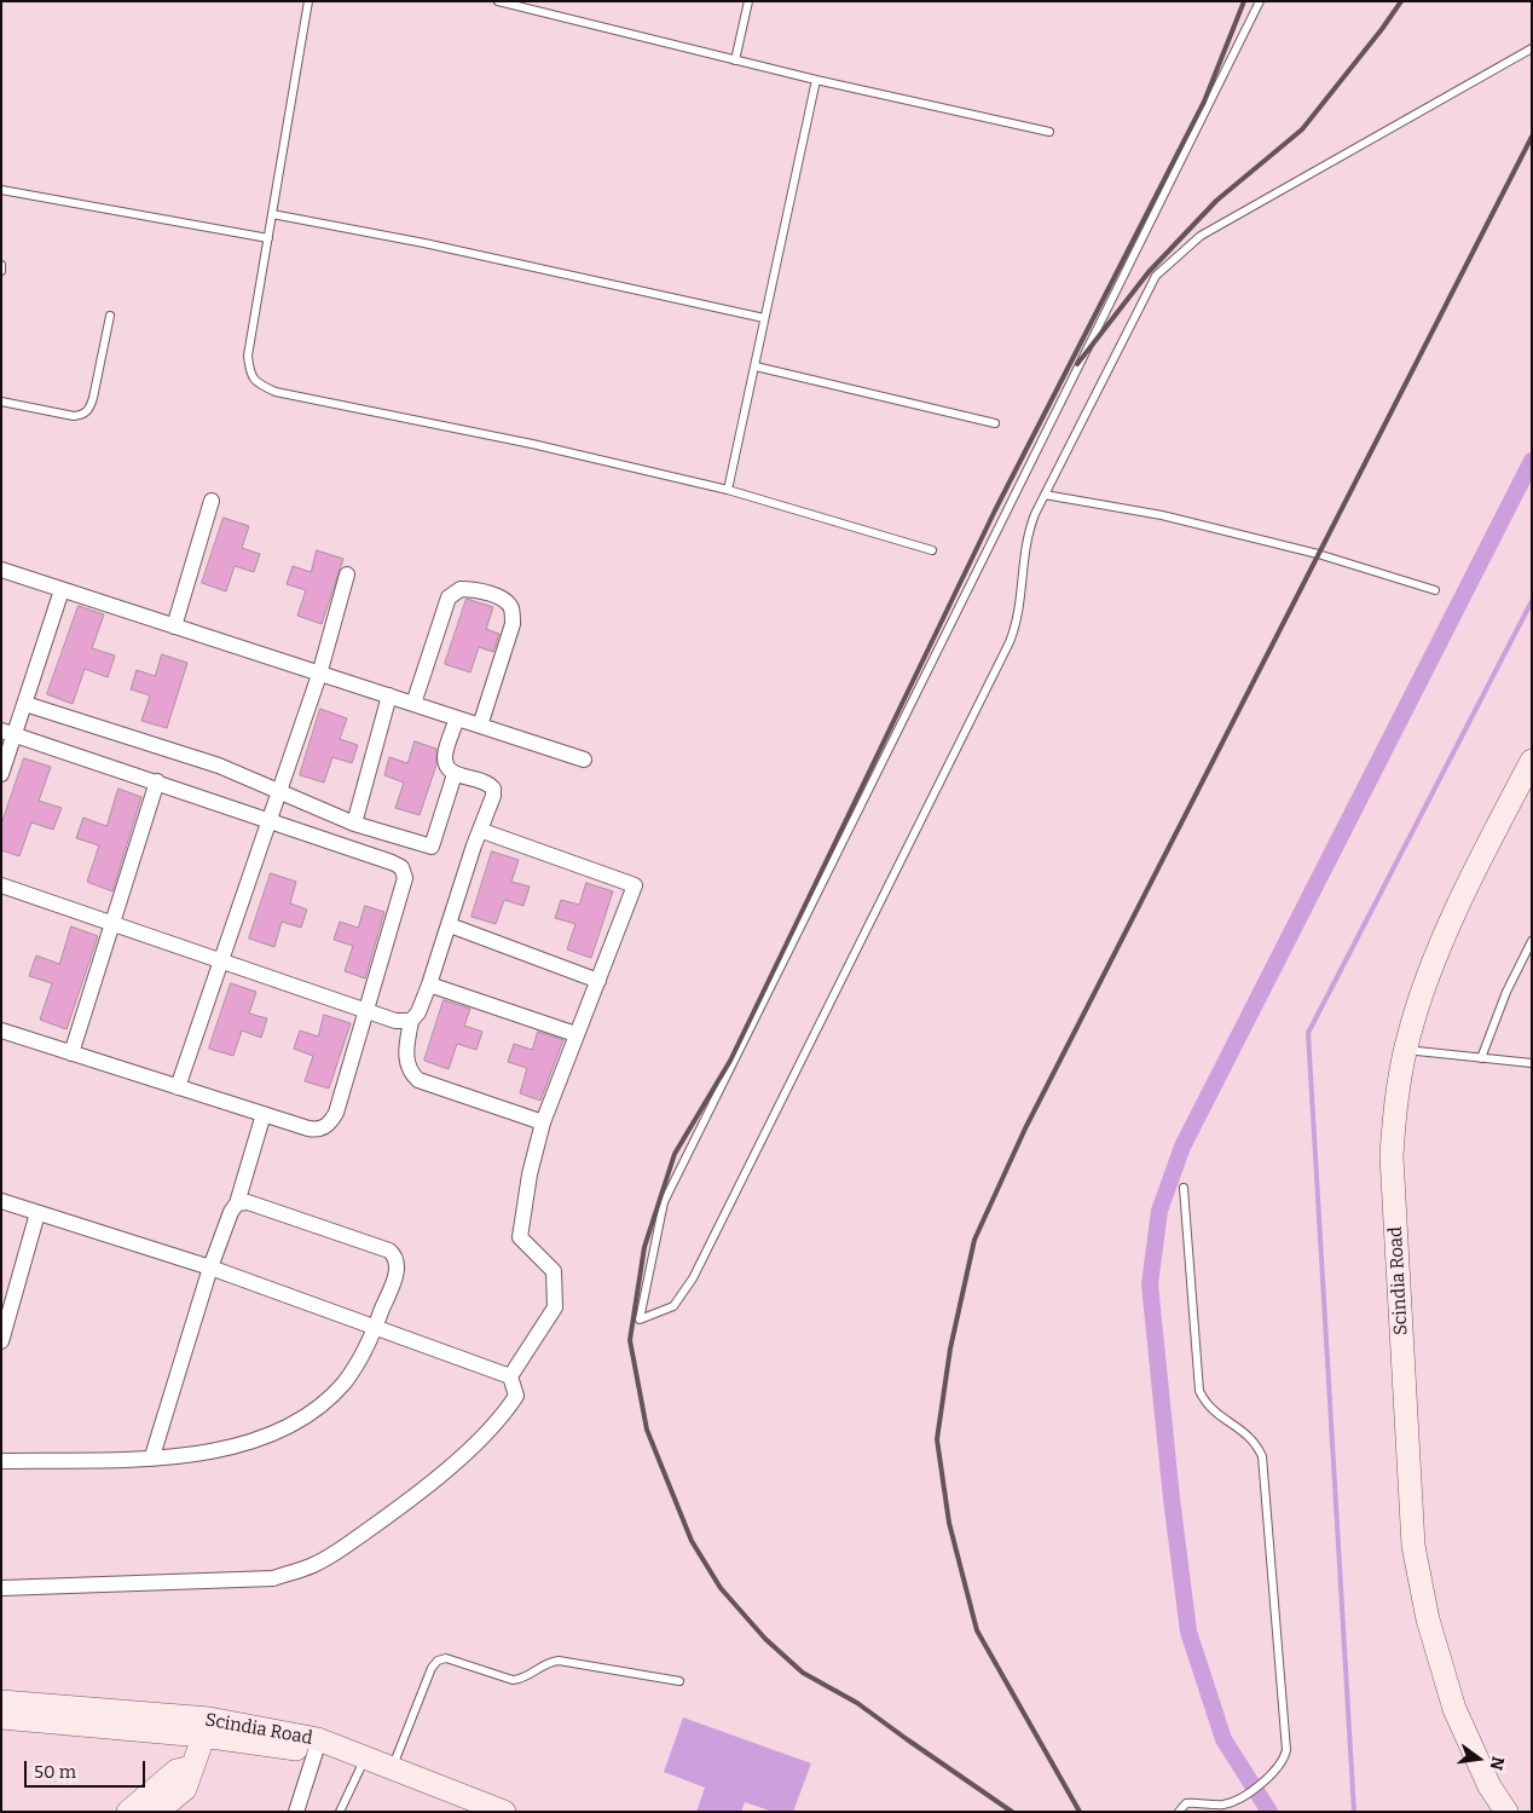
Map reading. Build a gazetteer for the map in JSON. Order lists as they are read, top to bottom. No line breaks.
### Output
{"streets":{"main road":["Scindia Road"]},"scale_bar":"50 m","north":"right"}
